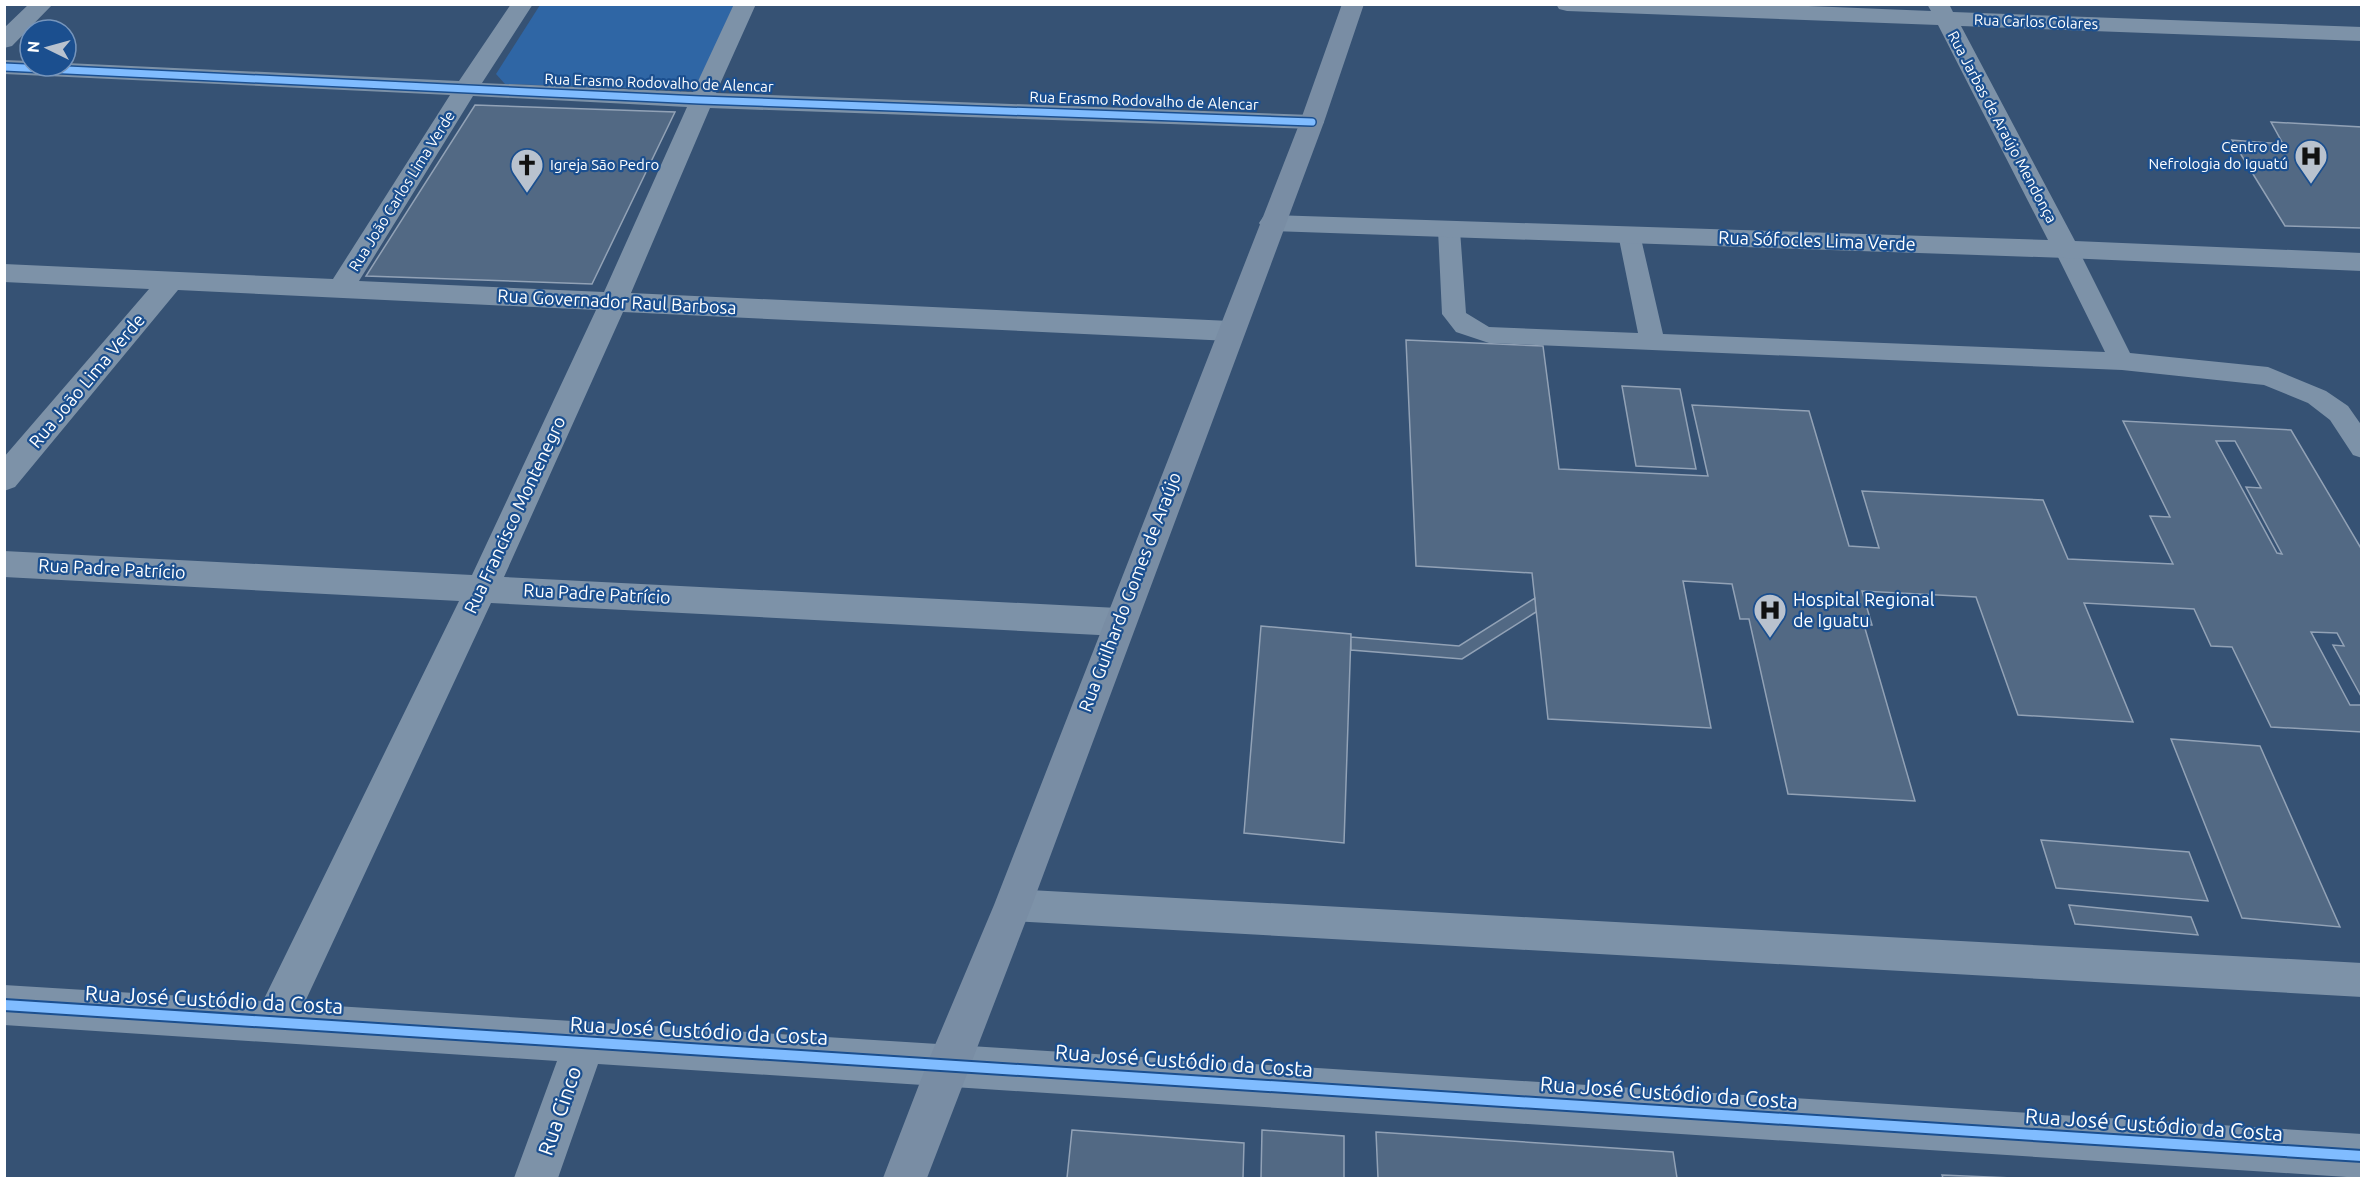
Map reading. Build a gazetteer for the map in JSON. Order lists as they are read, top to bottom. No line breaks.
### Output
{"streets":{"street":["Rua Carlos Colares","Rua Erasmo Rodovalho de Alencar","Rua Jarbas de Araújo Mendonça","Rua João Carlos Lima Verde","Rua Sófocles Lima Verde","Rua Governador Raul Barbosa","Rua João Lima Verde","Rua Francisco Montenegro","Rua Padre Patrício","Rua Guilhardo Gomes de Araújo","Rua José Custódio da Costa","Rua Cinco"]},"crossings":[["Rua Carlos Colares","Rua Jarbas de Araújo Mendonça"],["Rua Erasmo Rodovalho de Alencar","Rua João Carlos Lima Verde"],["Rua Erasmo Rodovalho de Alencar","Rua Francisco Montenegro"],["Rua Erasmo Rodovalho de Alencar","Rua Guilhardo Gomes de Araújo"],["Rua Jarbas de Araújo Mendonça","Rua Sófocles Lima Verde"],["Rua João Carlos Lima Verde","Rua Governador Raul Barbosa"],["Rua Sófocles Lima Verde","Rua Guilhardo Gomes de Araújo"],["Rua Governador Raul Barbosa","Rua João Lima Verde"],["Rua Governador Raul Barbosa","Rua Francisco Montenegro"],["Rua Governador Raul Barbosa","Rua Guilhardo Gomes de Araújo"],["Rua Francisco Montenegro","Rua Padre Patrício"],["Rua Francisco Montenegro","Rua José Custódio da Costa"],["Rua Padre Patrício","Rua Guilhardo Gomes de Araújo"],["Rua Guilhardo Gomes de Araújo","Rua José Custódio da Costa"],["Rua José Custódio da Costa","Rua Cinco"]],"places":{"hospital":["Centro de Nefrologia do Iguatú","Hospital Regional de Iguatu"],"church":["Igreja São Pedro"]},"north":"left"}
